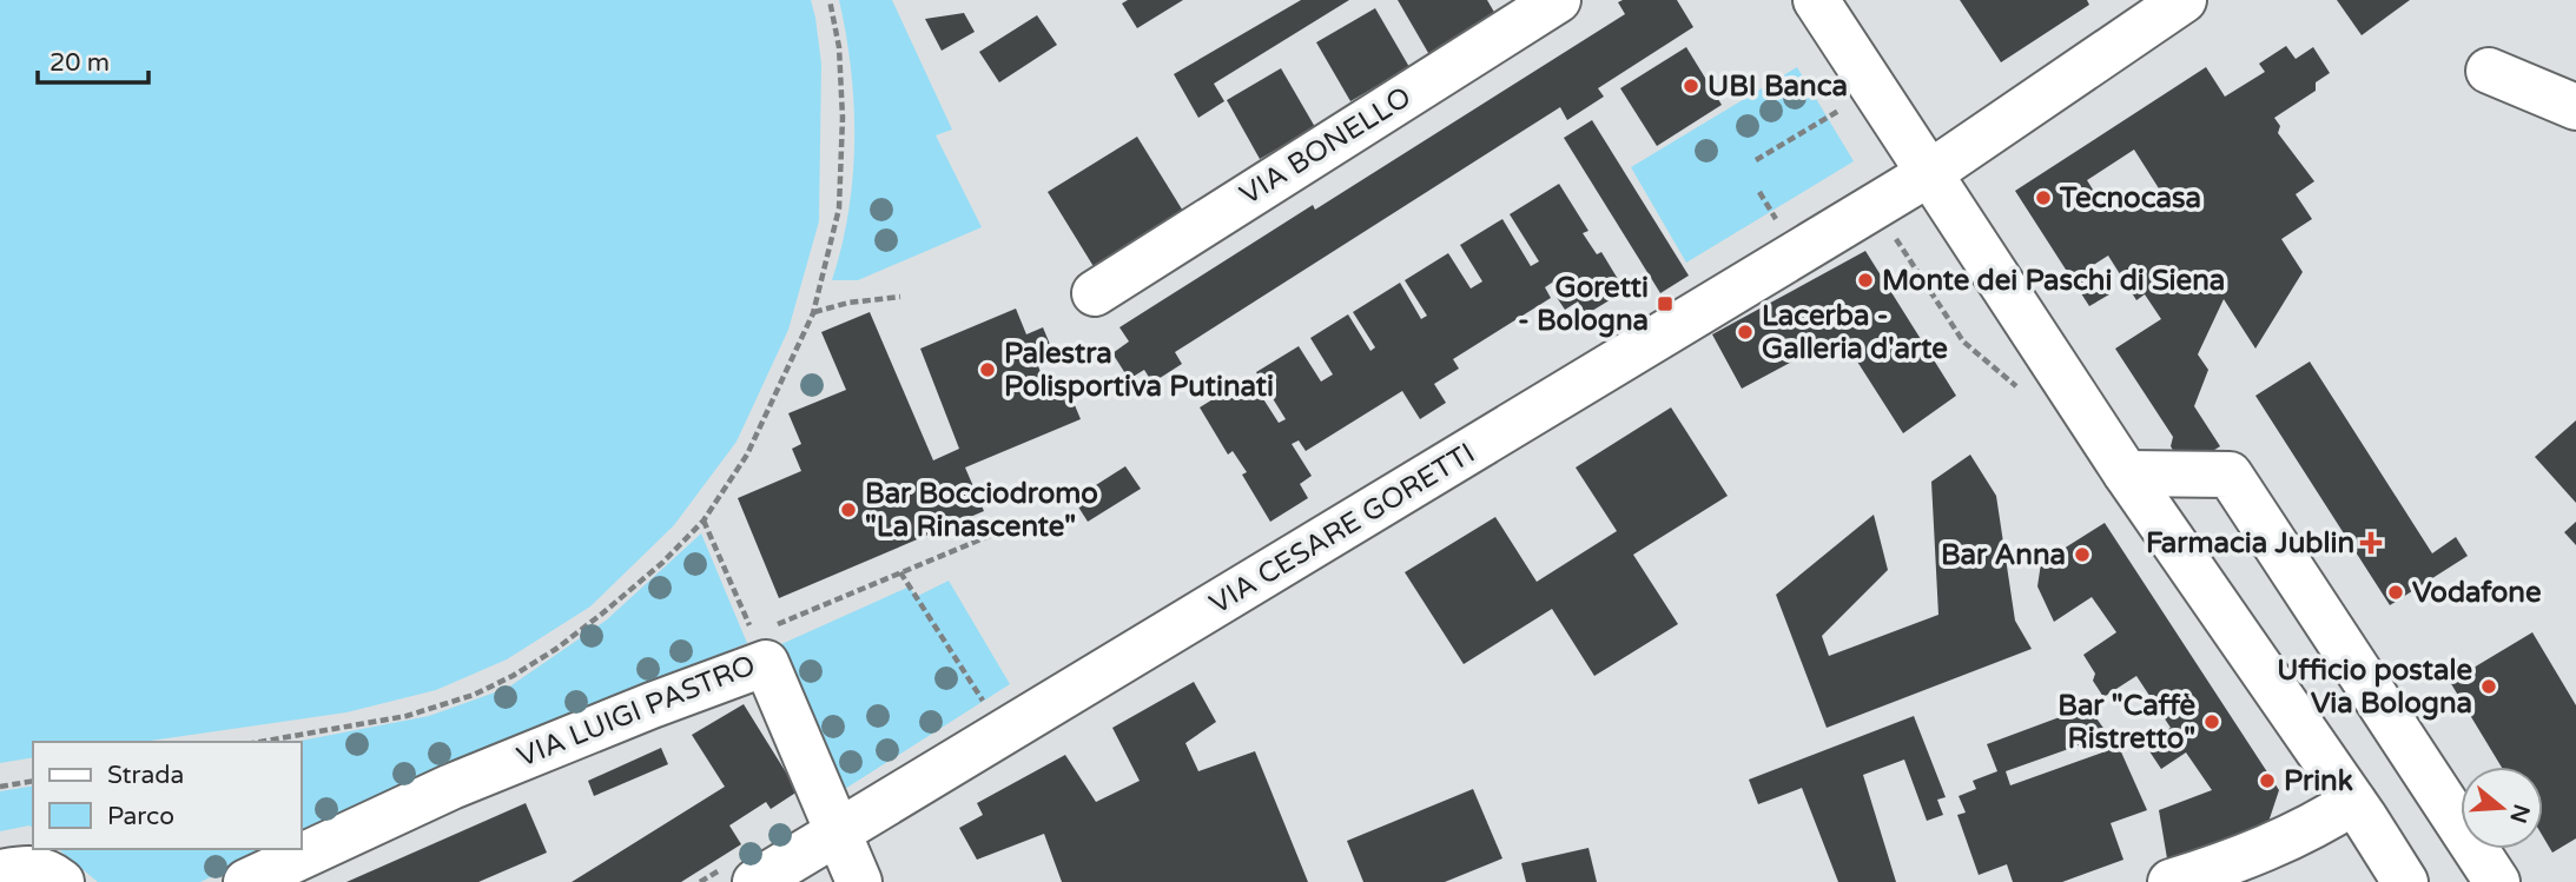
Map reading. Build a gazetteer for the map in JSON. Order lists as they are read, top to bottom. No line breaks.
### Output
{"streets":{"street":["VIA BONELLO","VIA CESARE GORETTI","VIA LUIGI PASTRO"]},"places":{"other":["UBI Banca","Tecnocasa","Monte dei Paschi di Siena","Lacerba - Galleria d'arte","Palestra Polisportiva Putinati","Bar Bocciodromo \"La Rinascente\"","Bar Anna","Vodafone","Ufficio postale Via Bologna","Bar \"Caffè Ristretto\"","Prink"],"transit":["Goretti - Bologna"],"health":["Farmacia Jublin"]},"legend":["Strada","Parco"],"scale_bar":"20 m","north":"right"}
